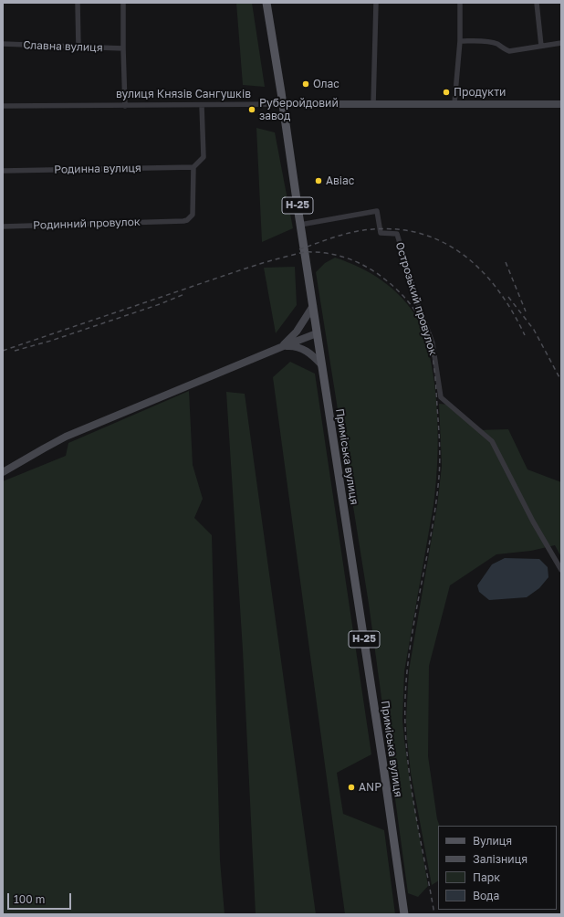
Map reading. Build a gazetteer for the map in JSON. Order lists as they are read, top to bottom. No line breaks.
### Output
{"streets":{"main road":["вулиця Князів Сангушків","Н-25","Приміська вулиця"],"street":["Славна вулиця","Родинна вулиця","Родинний провулок","Острозький провулок"]},"crossings":[["вулиця Князів Сангушків","Приміська вулиця"],["Родинна вулиця","Родинний провулок"],["Острозький провулок","Приміська вулиця"]],"places":["Олас","Продукти","Руберойдовий завод","Авіас","ANP"],"legend":["Вулиця","Залізниця","Парк","Вода"],"scale_bar":"100 m"}
